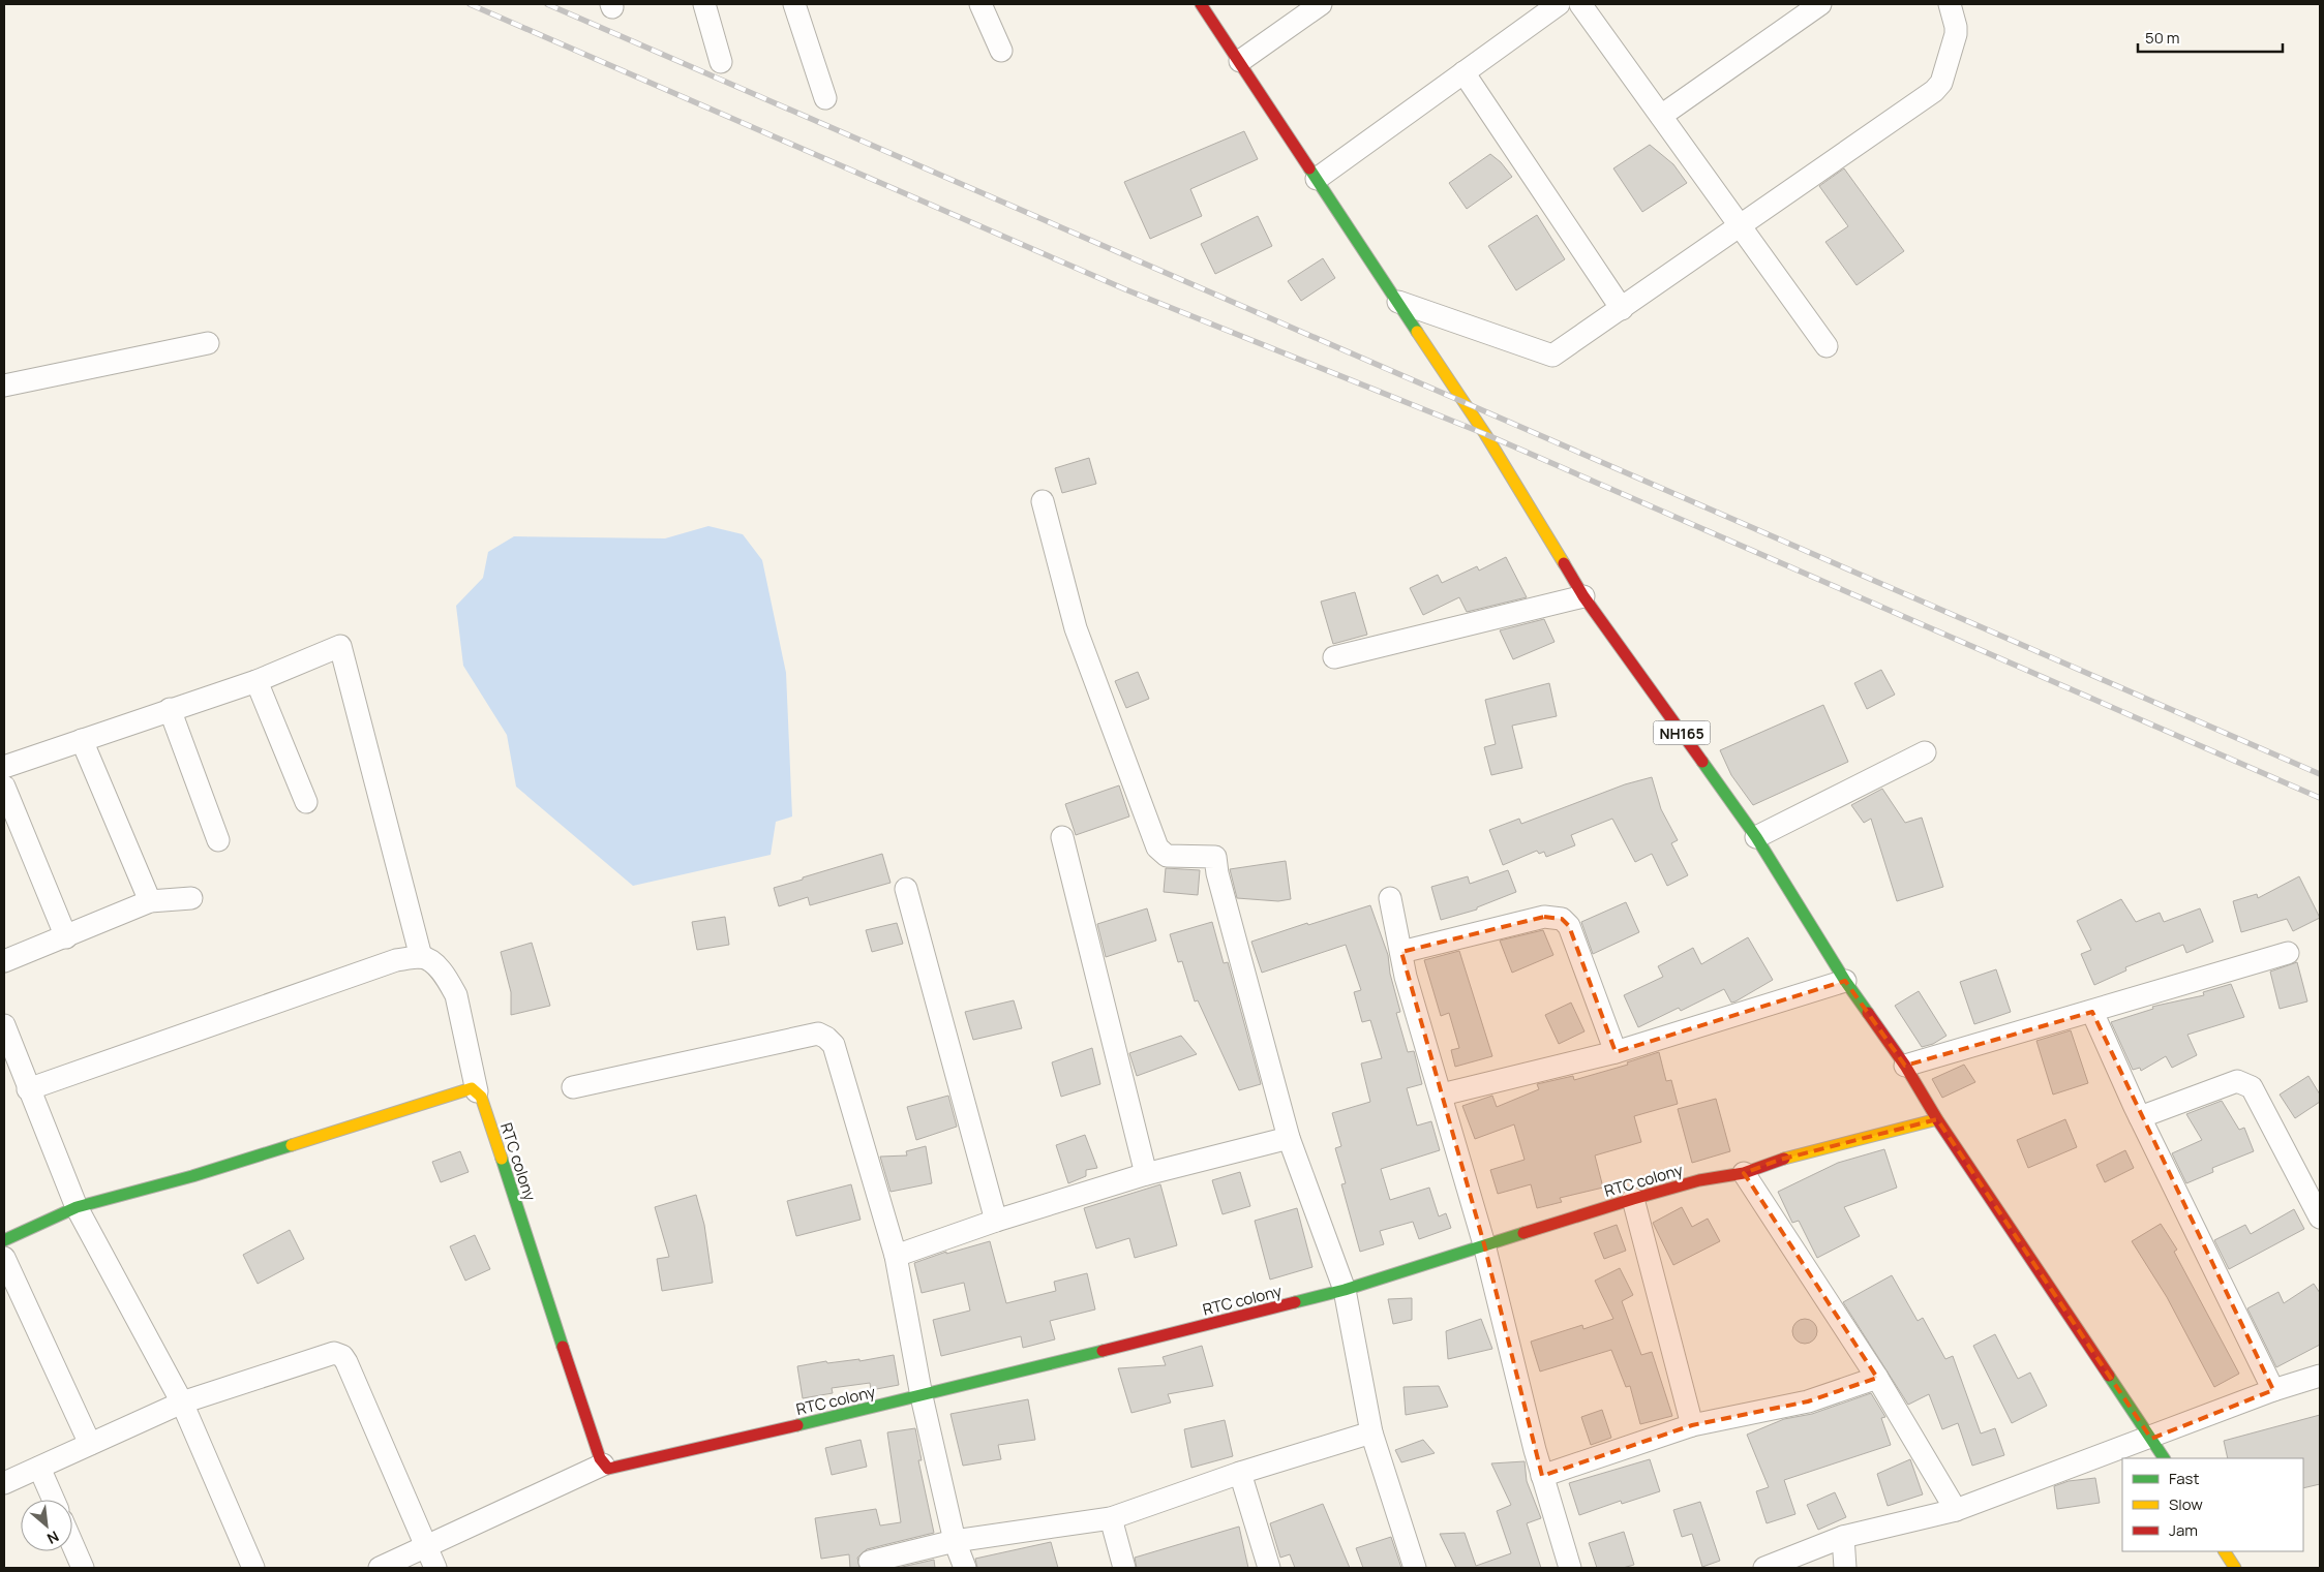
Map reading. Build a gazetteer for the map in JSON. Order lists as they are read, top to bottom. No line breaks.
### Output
{"streets":{"main road":["NH165","RTC colony"]},"crossings":[["NH165","RTC colony"]],"legend":["Fast","Slow","Jam"],"scale_bar":"50 m","north":"bottom right"}
